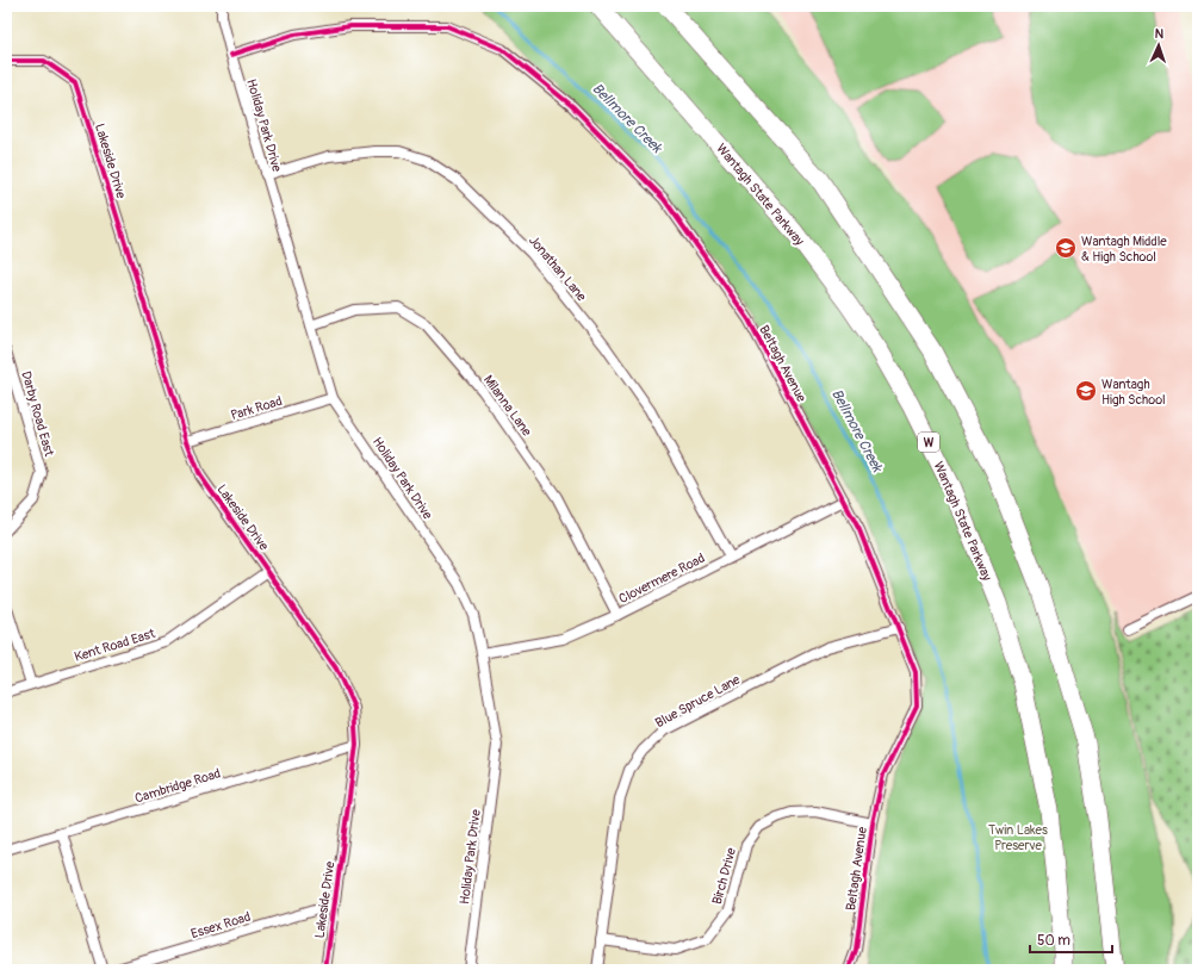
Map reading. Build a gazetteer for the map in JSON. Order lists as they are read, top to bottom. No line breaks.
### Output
{"streets":{"highway":["Wantagh State Parkway","W"],"street":["Holiday Park Drive","Lakeside Drive","Jonathan Lane","Beltagh Avenue","Milanna Lane","Park Road","Darby Road East","Clovermere Road","Kent Road East","Blue Spruce Lane","Cambridge Road","Birch Drive","Essex Road"]},"crossings":[["Holiday Park Drive","Jonathan Lane"],["Holiday Park Drive","Beltagh Avenue"],["Holiday Park Drive","Milanna Lane"],["Holiday Park Drive","Park Road"],["Holiday Park Drive","Clovermere Road"],["Lakeside Drive","Park Road"],["Lakeside Drive","Kent Road East"],["Lakeside Drive","Cambridge Road"],["Lakeside Drive","Essex Road"],["Jonathan Lane","Clovermere Road"],["Beltagh Avenue","Clovermere Road"],["Beltagh Avenue","Blue Spruce Lane"],["Beltagh Avenue","Birch Drive"],["Milanna Lane","Clovermere Road"],["Blue Spruce Lane","Birch Drive"]],"water":["Bellmore Creek"],"parks":["Twin Lakes Preserve"],"places":{"school or university":["Wantagh Middle & High School","Wantagh High School"]},"scale_bar":"50 m","north":"top"}
